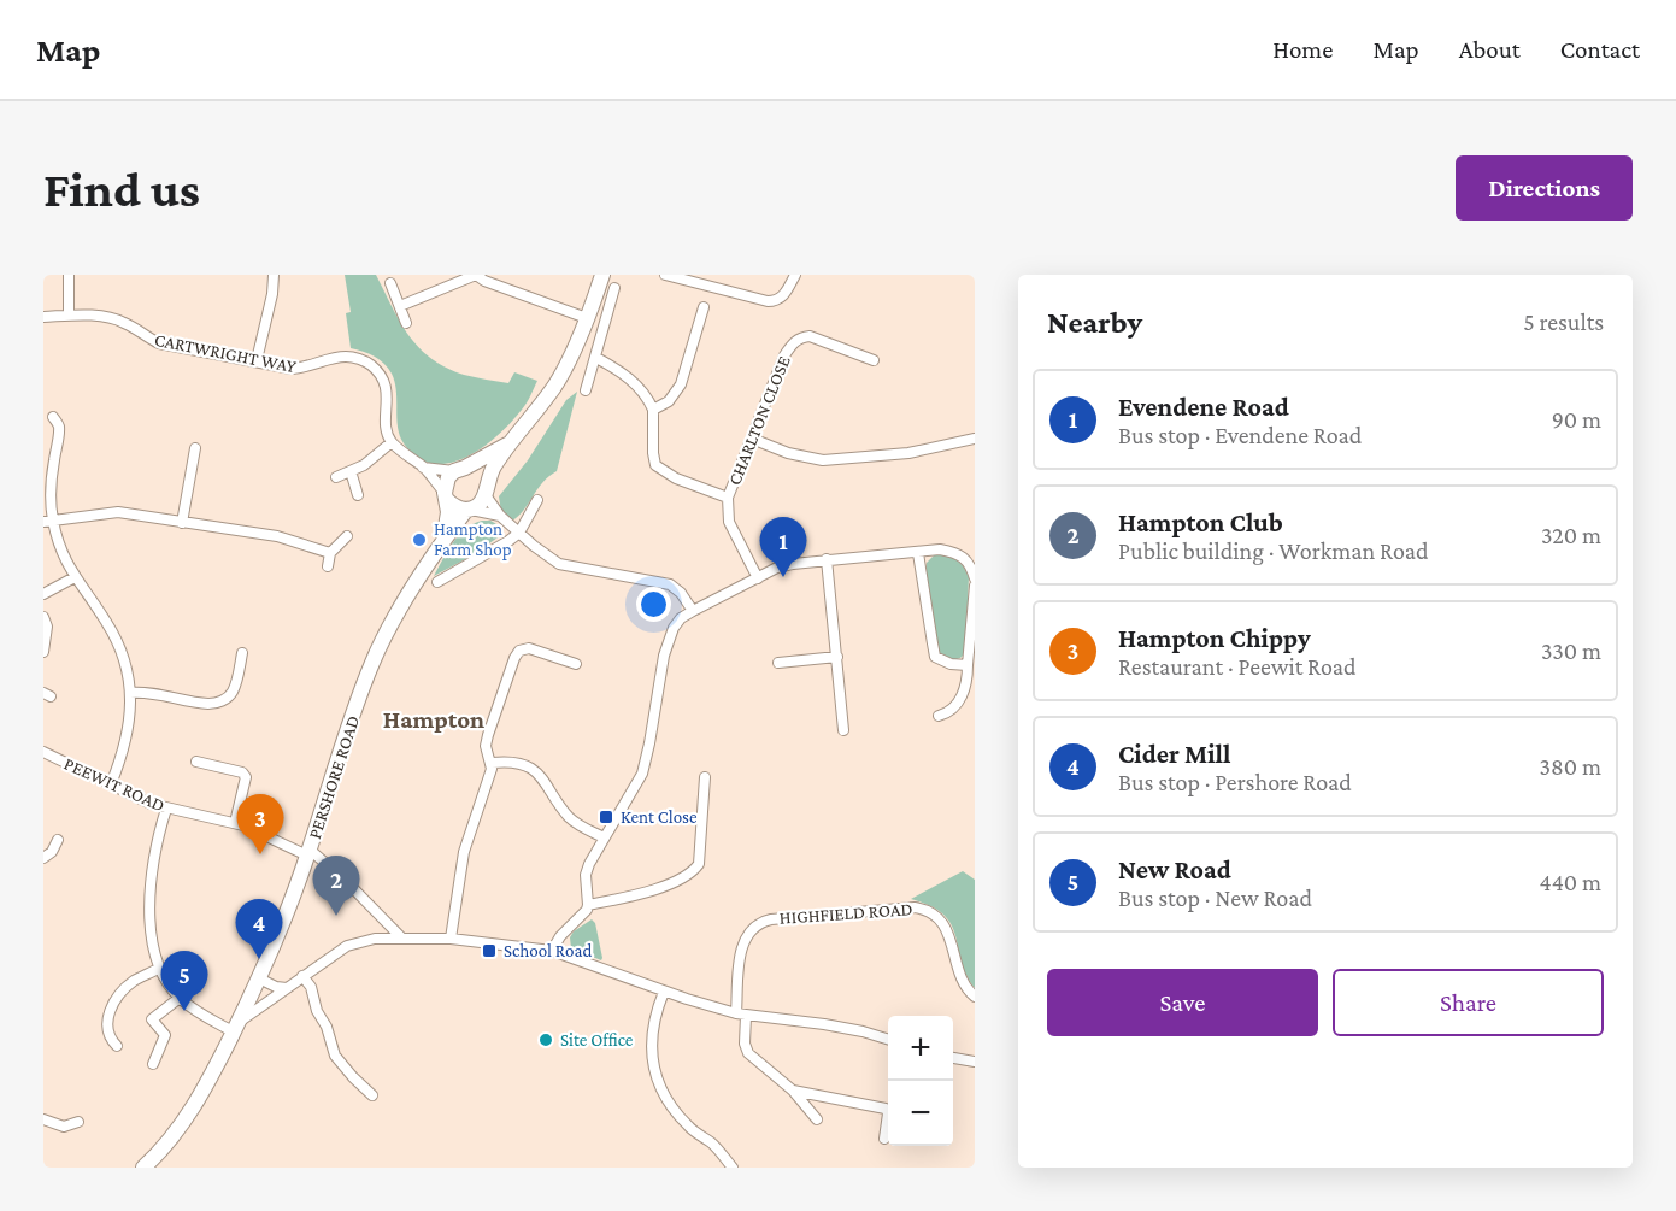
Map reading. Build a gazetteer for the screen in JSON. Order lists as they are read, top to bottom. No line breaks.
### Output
{"streets":{"main road":["PERSHORE ROAD"],"street":["CARTWRIGHT WAY","CHARLTON CLOSE","PEEWIT ROAD","HIGHFIELD ROAD"]},"crossings":[["PERSHORE ROAD","PEEWIT ROAD"]],"districts":["Hampton"],"places":{"other":["Hampton Farm Shop","Site Office"],"transit":["Kent Close","School Road"]},"page":{"header":"Map","nav":["Home","Map","About","Contact"],"buttons":["Directions",["Save","Share"]],"title":"Find us","heading":["Nearby","5 results"],"list":[{"mark":"1","name":"Evendene Road","note":"Bus stop · Evendene Road","value":"90 m"},{"mark":"2","name":"Hampton Club","note":"Public building · Workman Road","value":"320 m"},{"mark":"3","name":"Hampton Chippy","note":"Restaurant · Peewit Road","value":"330 m"},{"mark":"4","name":"Cider Mill","note":"Bus stop · Pershore Road","value":"380 m"},{"mark":"5","name":"New Road","note":"Bus stop · New Road","value":"440 m"}],"pins":["1","3","2","4","5"],"map_buttons":["+","−"]}}
